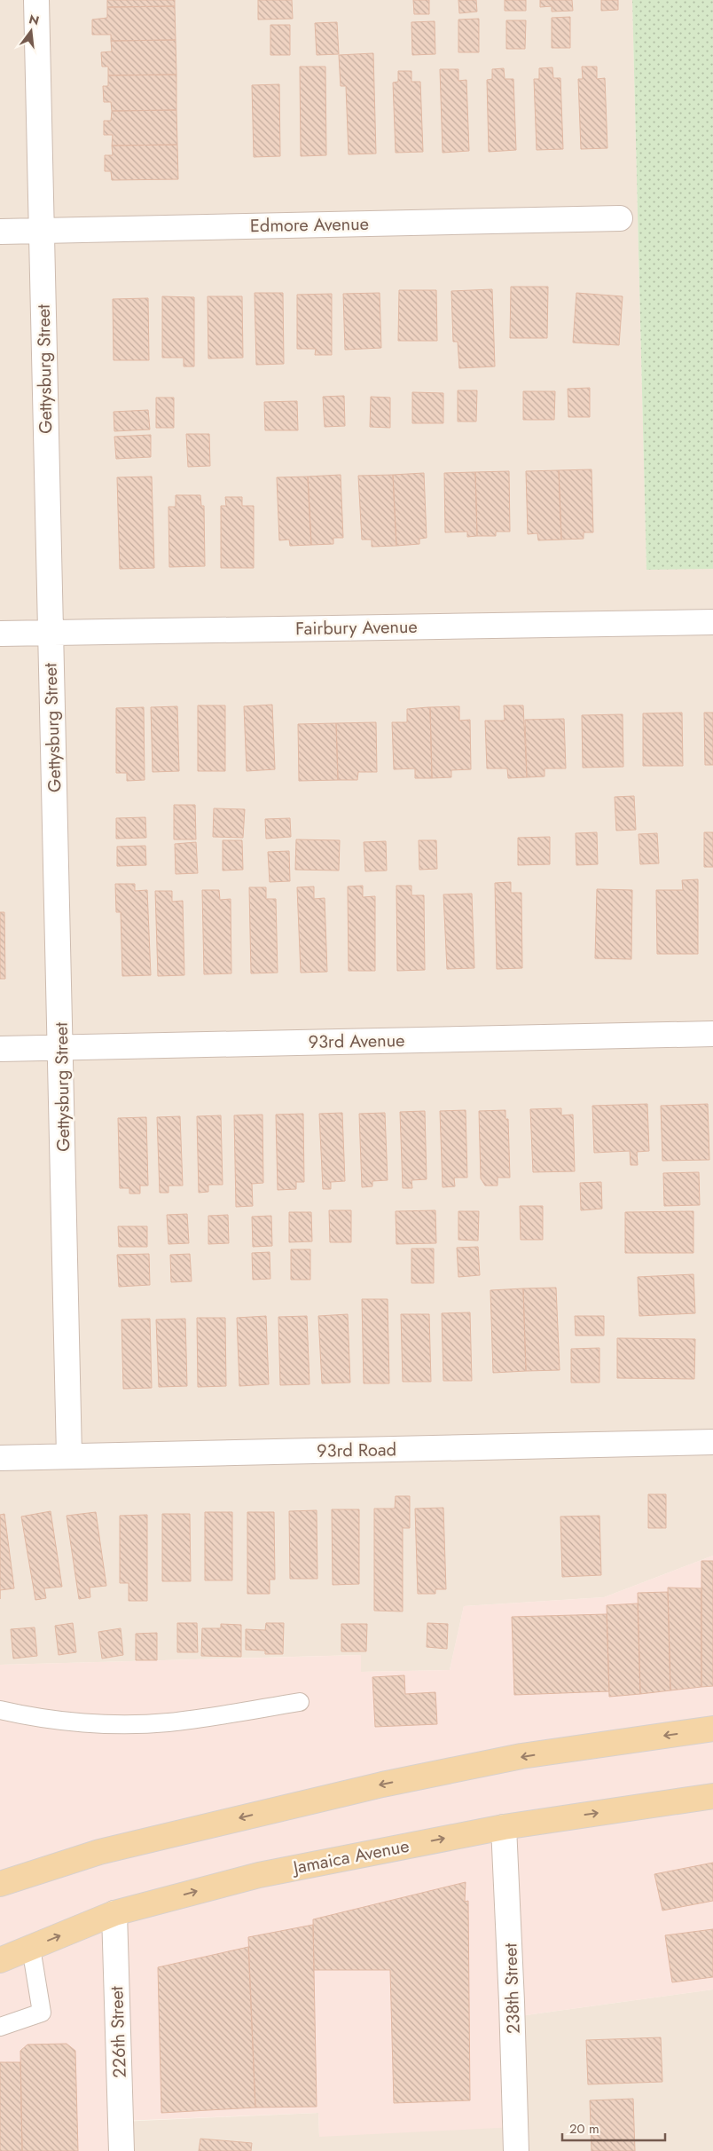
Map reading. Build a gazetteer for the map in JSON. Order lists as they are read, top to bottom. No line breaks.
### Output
{"streets":{"main road":["Jamaica Avenue"],"street":["Edmore Avenue","Gettysburg Street","Fairbury Avenue","93rd Avenue","93rd Road","238th Street","226th Street"]},"crossings":[["Edmore Avenue","Gettysburg Street"],["Gettysburg Street","Fairbury Avenue"],["Gettysburg Street","93rd Avenue"],["Gettysburg Street","93rd Road"],["Jamaica Avenue","238th Street"],["Jamaica Avenue","226th Street"]],"scale_bar":"20 m","north":"top"}
